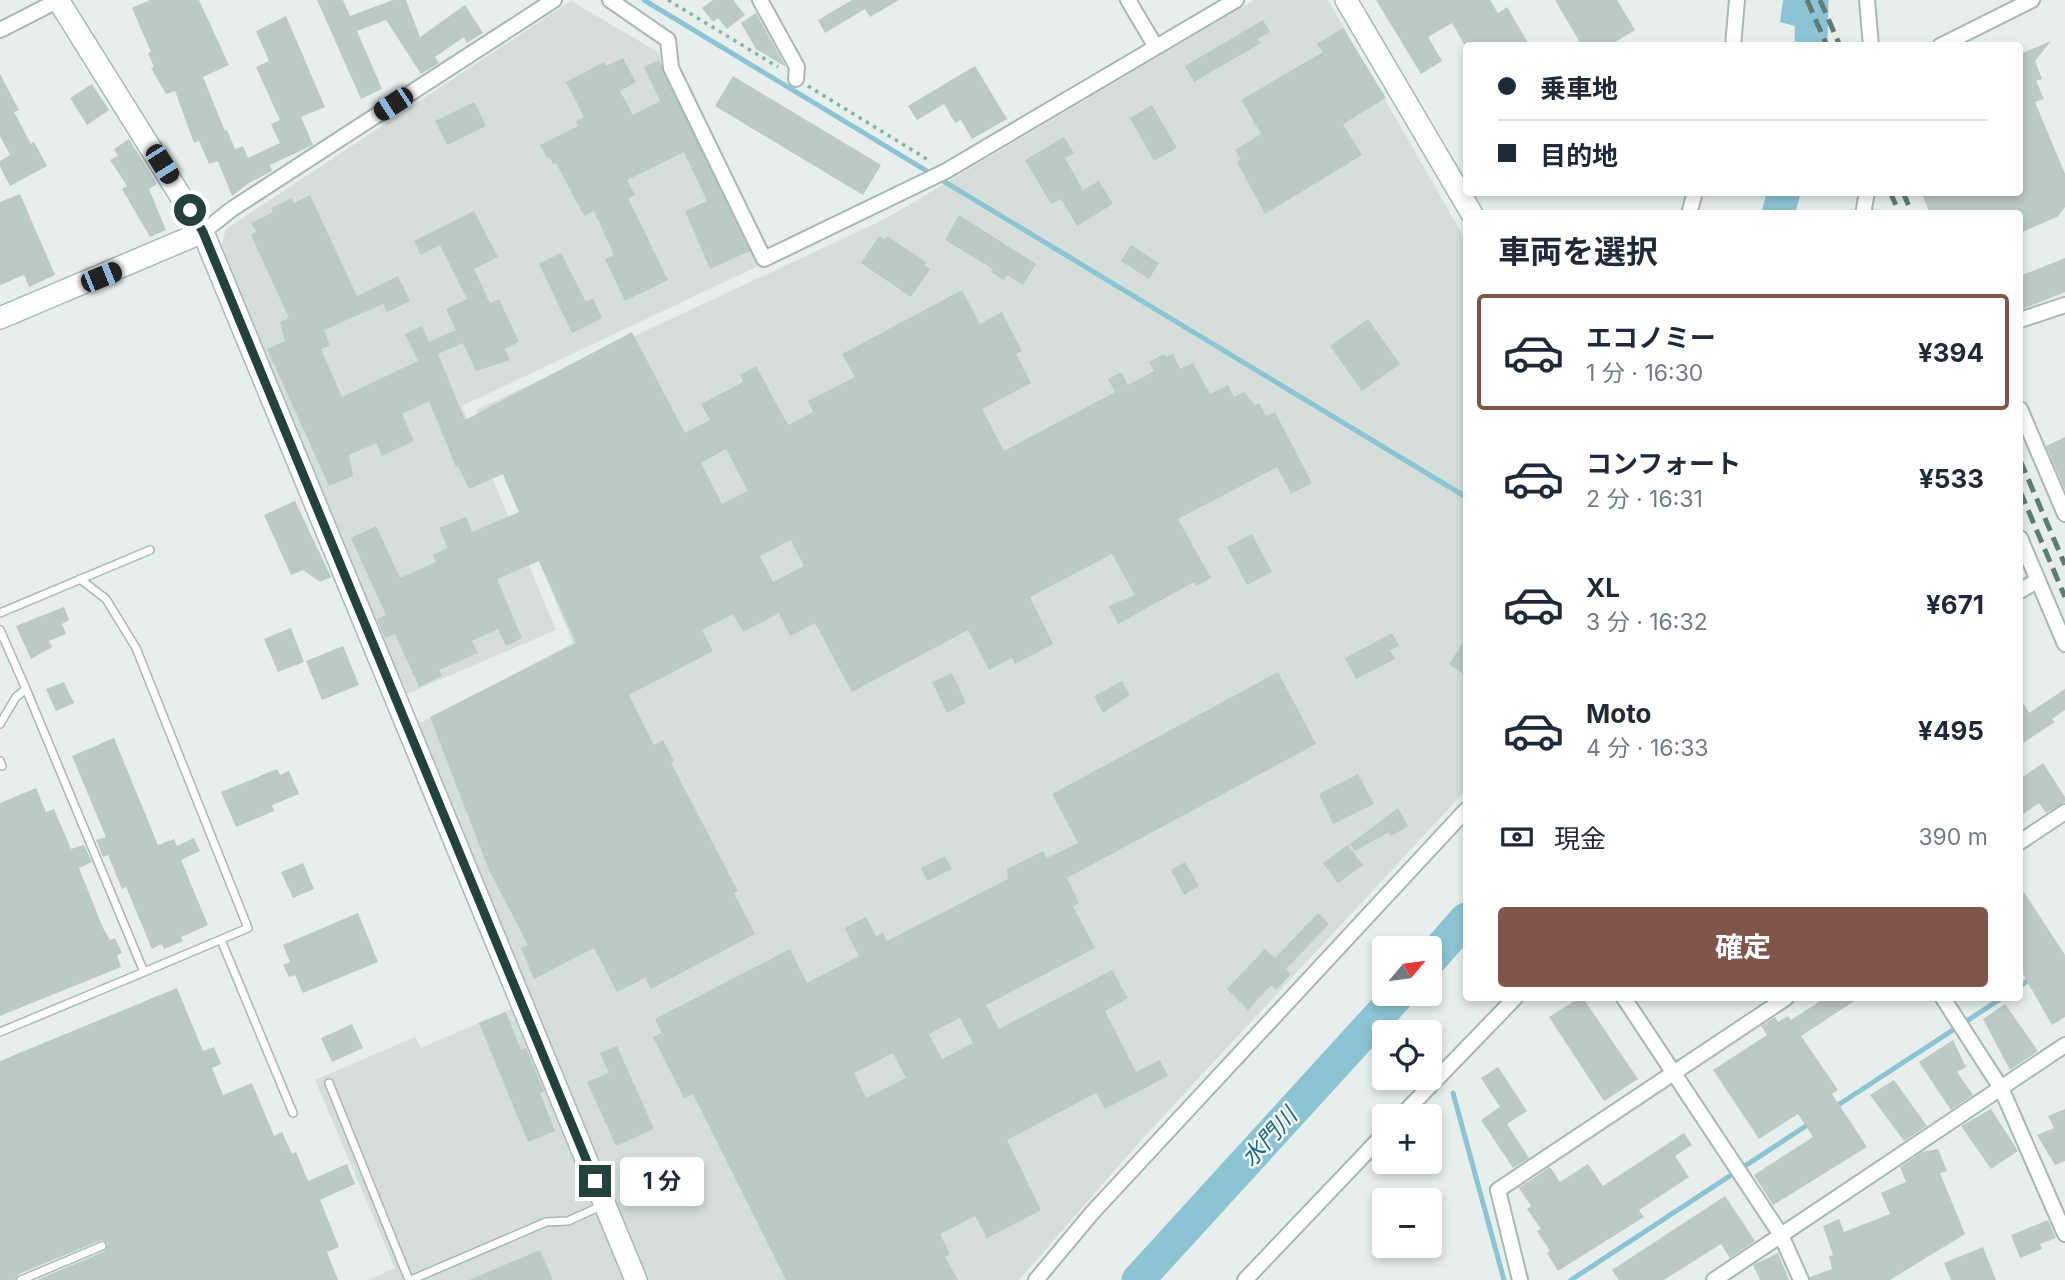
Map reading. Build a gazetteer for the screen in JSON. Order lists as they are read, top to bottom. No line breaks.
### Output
{"water":["水門川"],"north":"top right","page":{"banner":["乗車地","目的地"],"heading":"車両を選択","list":[{"name":"エコノミー","note":"1 分 · 16:30","value":"¥394"},{"name":"コンフォート","note":"2 分 · 16:31","value":"¥533"},{"name":"XL","note":"3 分 · 16:32","value":"¥671"},{"name":"Moto","note":"4 分 · 16:33","value":"¥495"}],"pay":["現金","390 m"],"buttons":"確定","map_buttons":["+","−"],"bubble":"1 分"}}
